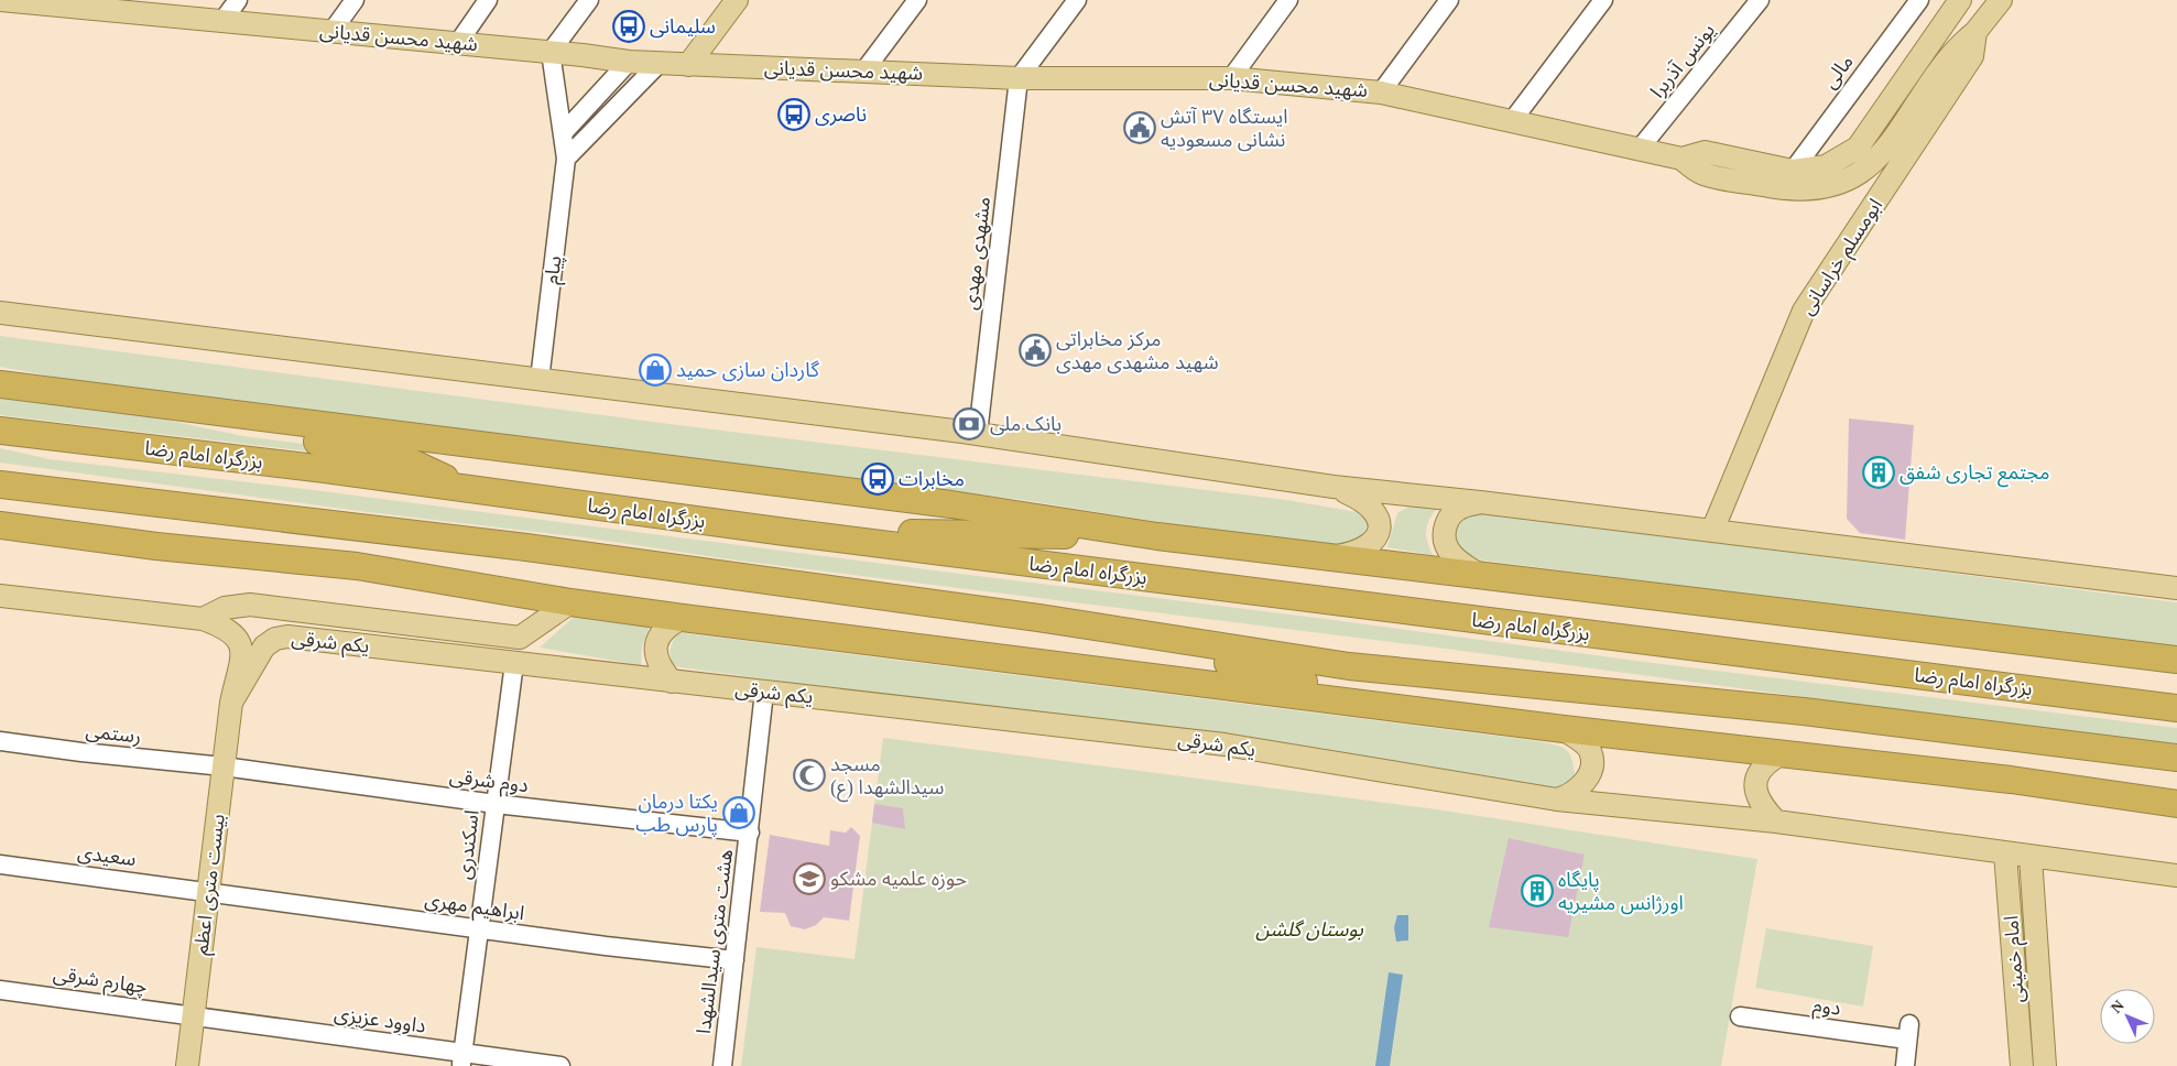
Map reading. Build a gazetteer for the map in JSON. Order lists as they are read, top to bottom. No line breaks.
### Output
{"streets":{"highway":["بزرگراه امام رضا"],"main road":["شهید محسن قدیانی","ابومسلم خراسانی","یکم شرقی","بیست متری اعظم","امام خمینی"],"street":["یونس آذربرا","مالی","مشهدی مهدی","پیام","رستمی","دوم شرقی","اسکندری","سعیدی","ابراهیم مهری","هشت متری سیدالشهدا","چهارم شرقی","دوم","داوود عزیزی"]},"crossings":[["شهید محسن قدیانی","یونس آذربرا"],["شهید محسن قدیانی","مالی"],["شهید محسن قدیانی","مشهدی مهدی"],["شهید محسن قدیانی","ابومسلم خراسانی"],["شهید محسن قدیانی","پیام"],["یکم شرقی","اسکندری"],["یکم شرقی","بیست متری اعظم"],["یکم شرقی","هشت متری سیدالشهدا"],["یکم شرقی","امام خمینی"],["رستمی","دوم شرقی"],["رستمی","بیست متری اعظم"],["دوم شرقی","اسکندری"],["دوم شرقی","بیست متری اعظم"],["دوم شرقی","هشت متری سیدالشهدا"],["اسکندری","ابراهیم مهری"],["اسکندری","داوود عزیزی"],["سعیدی","بیست متری اعظم"],["سعیدی","ابراهیم مهری"],["بیست متری اعظم","ابراهیم مهری"],["بیست متری اعظم","چهارم شرقی"],["بیست متری اعظم","داوود عزیزی"],["ابراهیم مهری","هشت متری سیدالشهدا"],["چهارم شرقی","داوود عزیزی"]],"parks":["بوستان گلشن"],"places":{"bus stop":["سلیمانی","ناصری","مخابرات"],"public building":["ایستگاه ۳۷ آتش نشانی مسعودیه","مرکز مخابراتی شهید مشهدی مهدی"],"shop":["گاردان سازی حمید","یکتا درمان پارس طب"],"bank":["بانک ملی"],"building":["مجتمع تجاری شفق","پایگاه اورژانس مشیریه"],"mosque":["مسجد سیدالشهدا (ع)"],"school or university":["حوزه علمیه مشکو"]},"north":"top left"}
